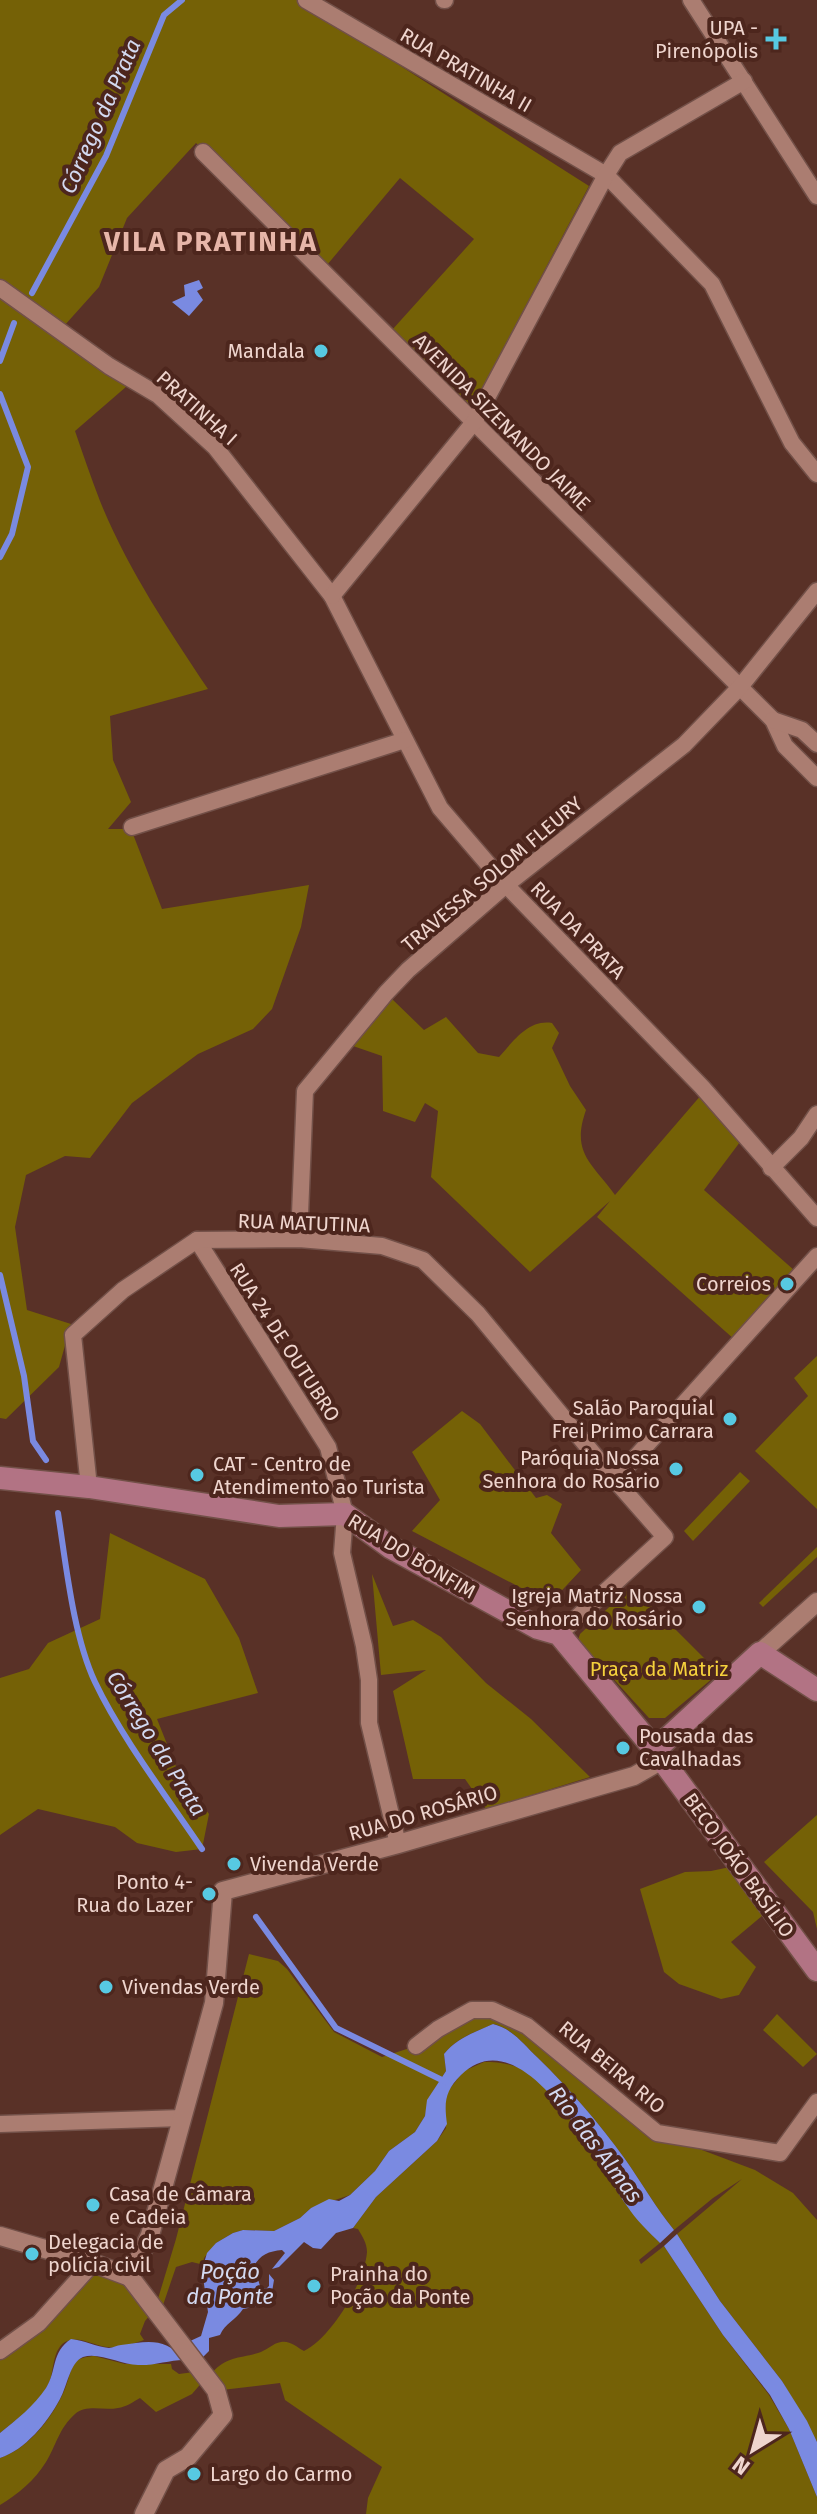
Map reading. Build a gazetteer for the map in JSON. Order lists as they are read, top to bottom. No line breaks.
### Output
{"streets":{"main road":["RUA DO BONFIM","BECO JOÃO BASÍLIO"],"street":["RUA PRATINHA II","PRATINHA I","AVENIDA SIZENANDO JAIME","TRAVESSA SOLOM FLEURY","RUA DA PRATA","RUA MATUTINA","RUA 24 DE OUTUBRO","RUA DO ROSÁRIO","RUA BEIRA RIO"]},"crossings":[["PRATINHA I","RUA DA PRATA"],["AVENIDA SIZENANDO JAIME","TRAVESSA SOLOM FLEURY"],["TRAVESSA SOLOM FLEURY","RUA DA PRATA"],["TRAVESSA SOLOM FLEURY","RUA MATUTINA"],["RUA MATUTINA","RUA 24 DE OUTUBRO"],["RUA MATUTINA","RUA DO BONFIM"],["RUA 24 DE OUTUBRO","RUA DO BONFIM"],["RUA 24 DE OUTUBRO","RUA DO ROSÁRIO"],["RUA DO BONFIM","RUA DO ROSÁRIO"],["RUA DO BONFIM","BECO JOÃO BASÍLIO"],["RUA DO ROSÁRIO","BECO JOÃO BASÍLIO"]],"districts":["VILA PRATINHA"],"water":["Córrego da Prata","Rio das Almas","Poção da Ponte"],"parks":["Praça da Matriz"],"places":{"health":["UPA - Pirenópolis"],"other":["Mandala","Correios","Salão Paroquial Frei Primo Carrara","Paróquia Nossa Senhora do Rosário","CAT - Centro de Atendimento ao Turista","Igreja Matriz Nossa Senhora do Rosário","Pousada das Cavalhadas","Vivenda Verde","Ponto 4- Rua do Lazer","Vivendas Verde","Casa de Câmara e Cadeia","Delegacia de polícia civil","Prainha do Poção da Ponte","Largo do Carmo"]},"north":"bottom left"}
